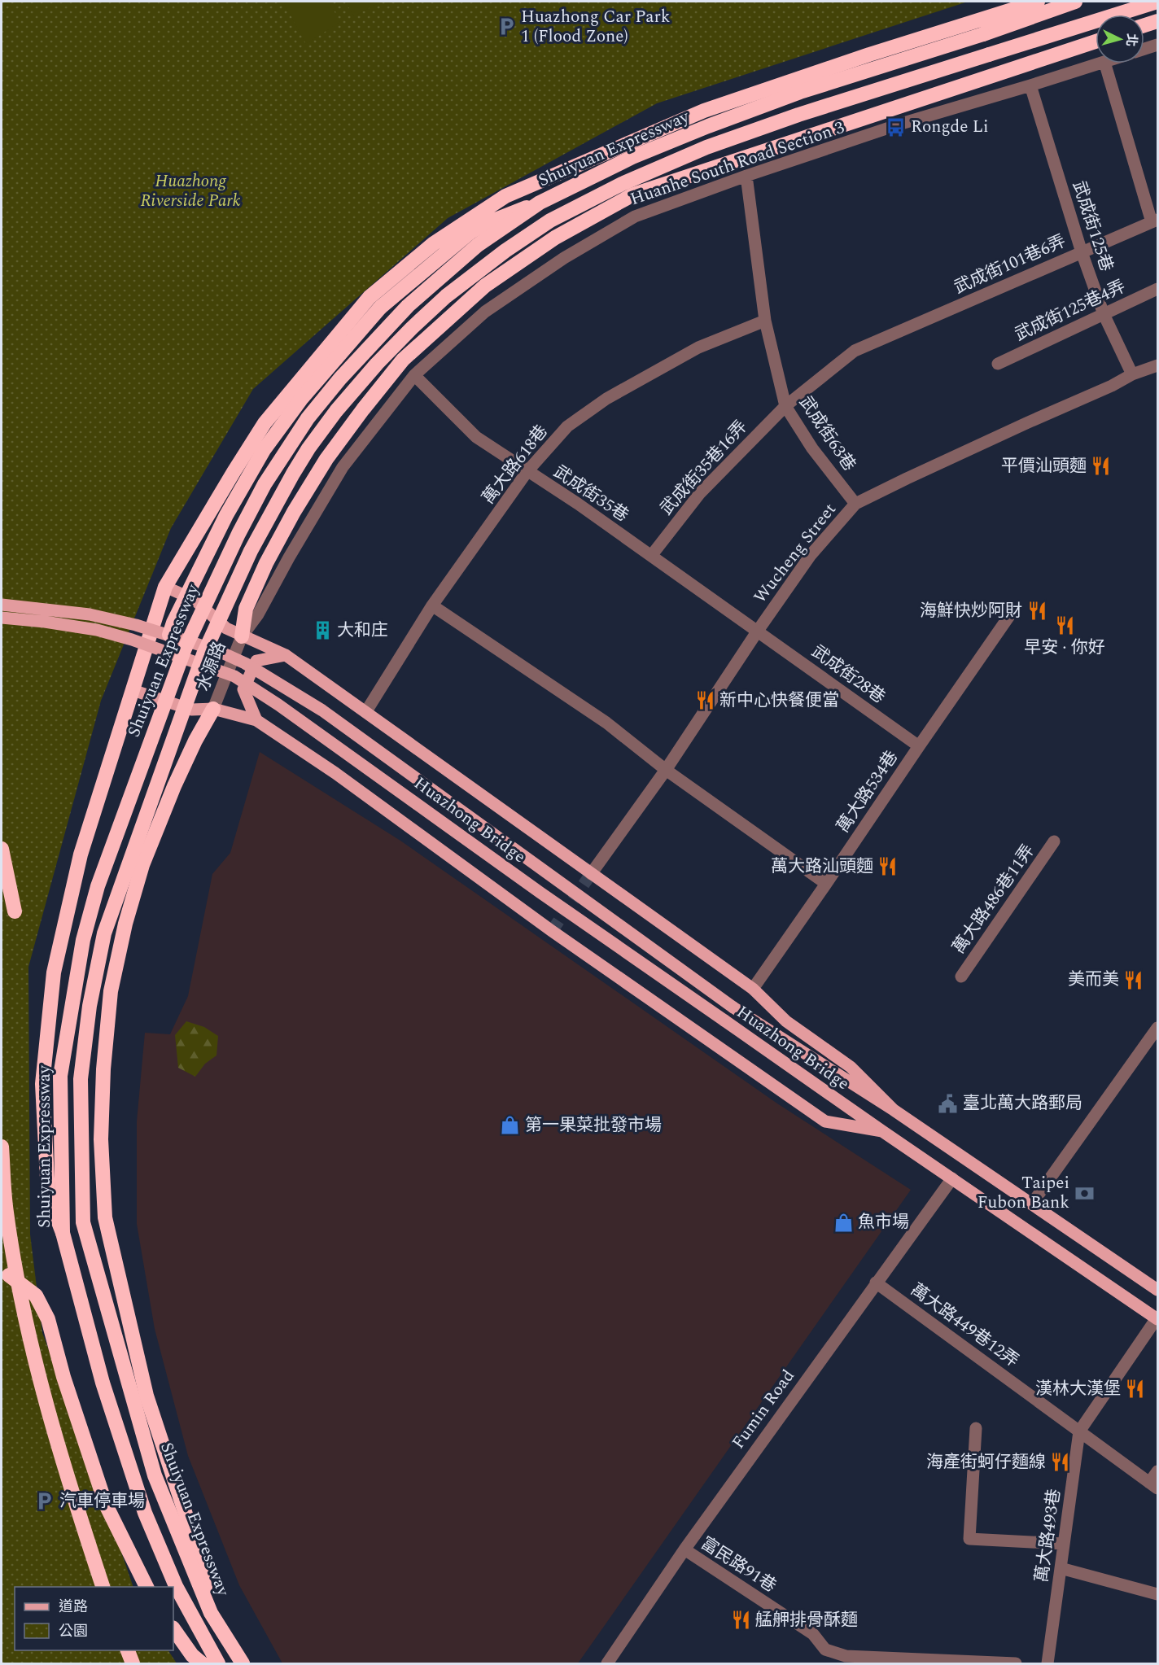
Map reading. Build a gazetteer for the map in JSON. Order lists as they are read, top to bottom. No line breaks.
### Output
{"streets":{"highway":["Shuiyuan Expressway"],"main road":["Huazhong Bridge"],"street":["Huanhe South Road Section 3","武成街125巷","武成街101巷6弄","武成街125巷4弄","武成街63巷","萬大路618巷","武成街35巷16弄","武成街35巷","Wucheng Street","水源路","武成街28巷","萬大路534巷","萬大路486巷11弄","萬大路449巷12弄","Fumin Road","萬大路493巷","富民路91巷"]},"crossings":[["Huanhe South Road Section 3","武成街125巷"],["Huanhe South Road Section 3","武成街63巷"],["Huanhe South Road Section 3","武成街35巷"],["Huanhe South Road Section 3","水源路"],["武成街125巷","武成街101巷6弄"],["武成街125巷","武成街125巷4弄"],["武成街125巷","Wucheng Street"],["武成街101巷6弄","武成街63巷"],["武成街101巷6弄","武成街35巷16弄"],["武成街63巷","萬大路618巷"],["武成街63巷","武成街35巷16弄"],["武成街63巷","Wucheng Street"],["萬大路618巷","武成街35巷"],["武成街35巷16弄","武成街35巷"],["武成街35巷","Wucheng Street"],["武成街35巷","武成街28巷"],["Wucheng Street","武成街28巷"],["武成街28巷","萬大路534巷"],["Huazhong Bridge","Fumin Road"],["Huazhong Bridge","萬大路493巷"],["萬大路449巷12弄","Fumin Road"],["萬大路449巷12弄","萬大路493巷"],["Fumin Road","富民路91巷"]],"parks":["Huazhong Riverside Park"],"places":{"parking":["Huazhong Car Park 1 (Flood Zone)","汽車停車場"],"bus stop":["Rongde Li"],"restaurant":["平價汕頭麵","海鮮快炒阿財","早安 · 你好","新中心快餐便當","萬大路汕頭麵","美而美","漢林大漢堡","海產街蚵仔麵線","艋舺排骨酥麵"],"building":["大和庄"],"public building":["臺北萬大路郵局"],"shop":["第一果菜批發市場","魚市場"],"bank":["Taipei Fubon Bank"]},"legend":["道路","公園"],"north":"right"}
